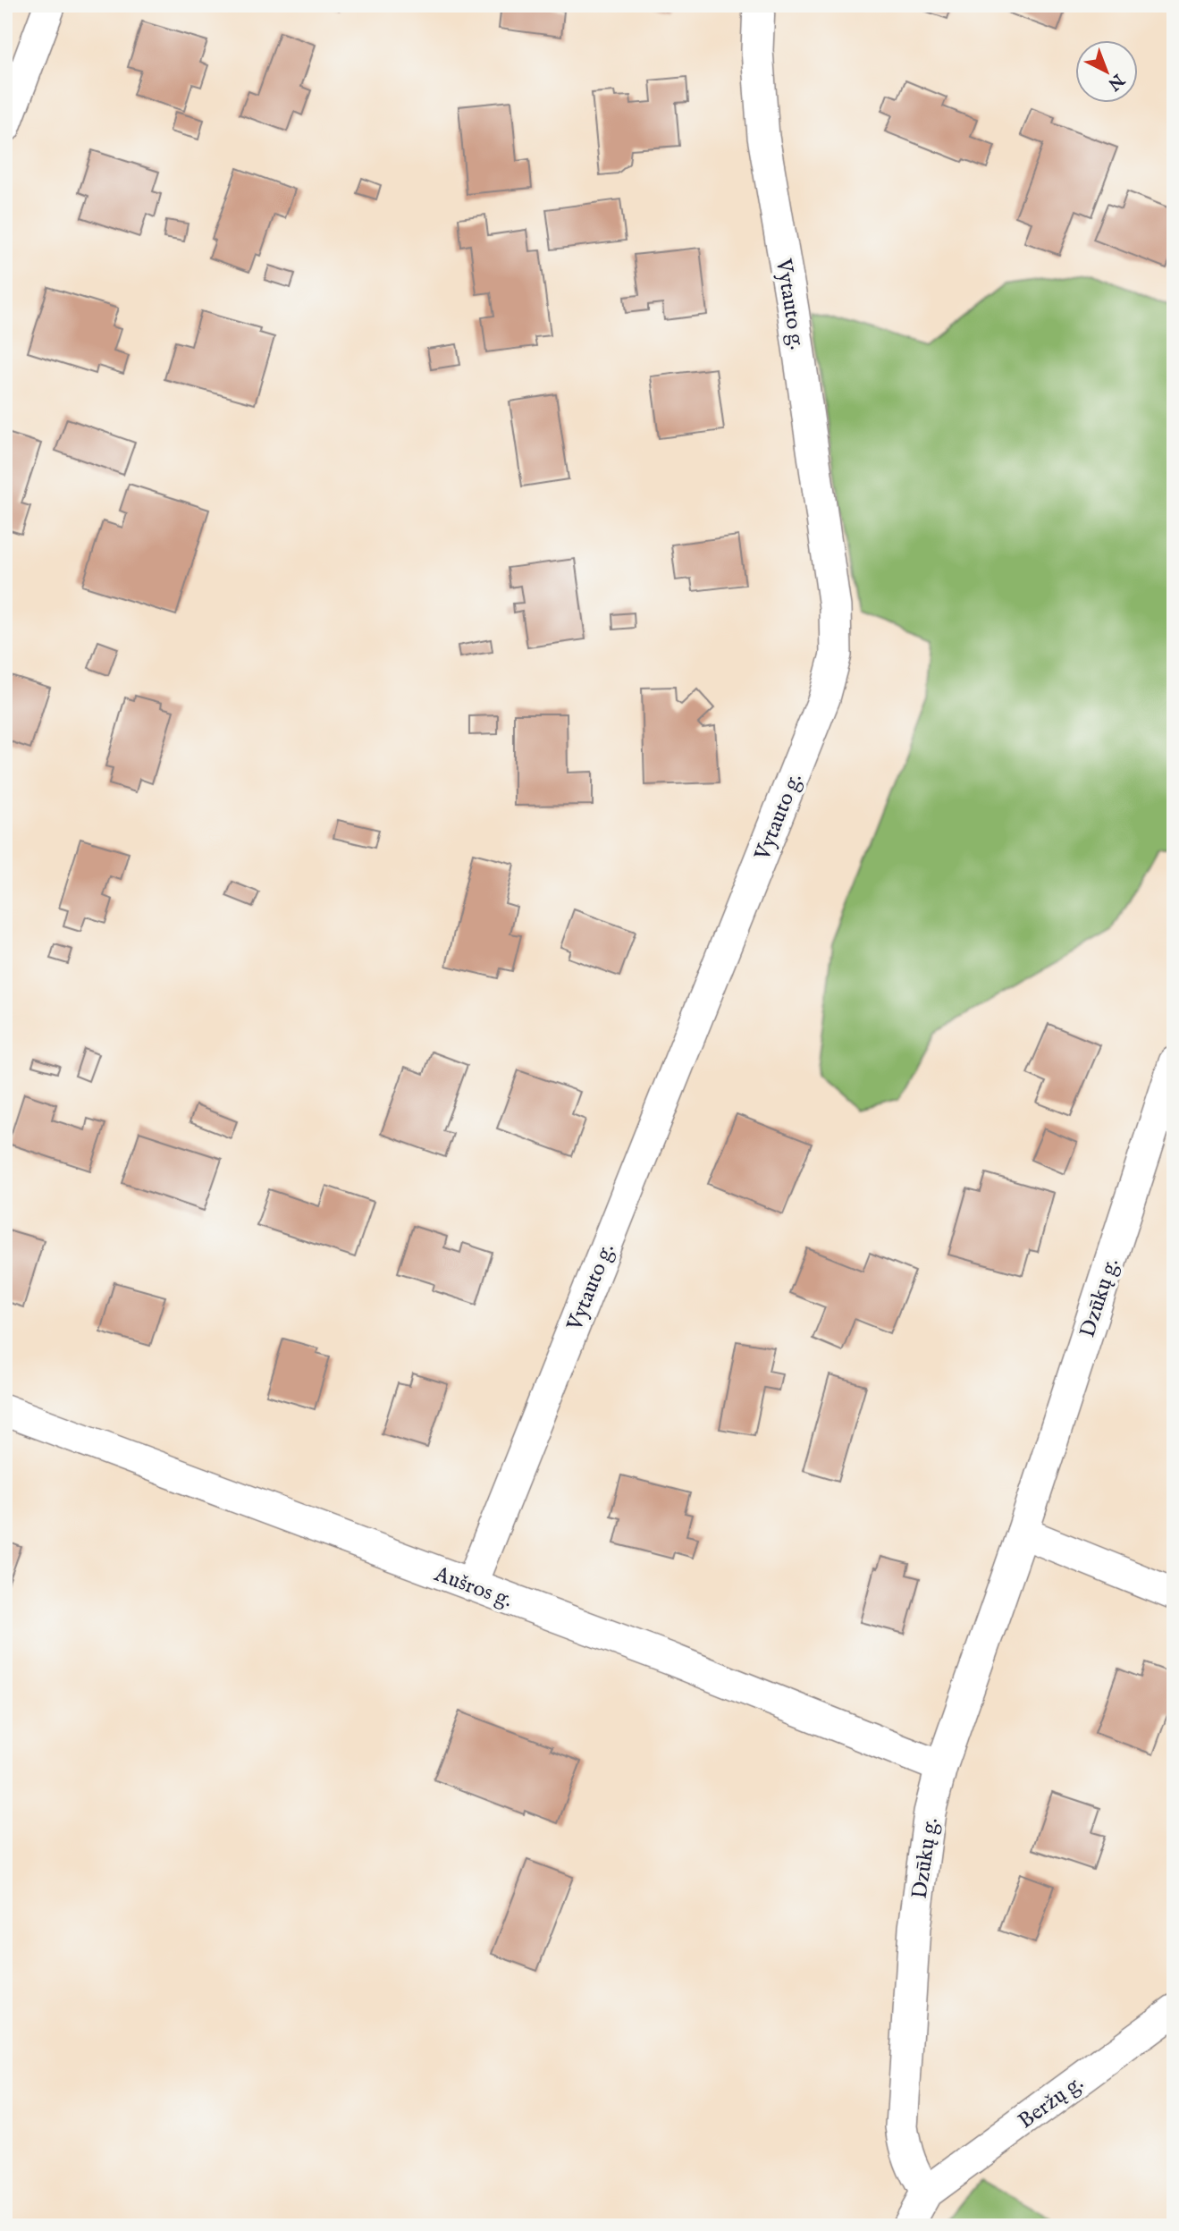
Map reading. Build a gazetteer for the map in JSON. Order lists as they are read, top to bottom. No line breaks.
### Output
{"streets":{"street":["Vytauto g.","Dzūkų g.","Aušros g.","Beržų g."]},"crossings":[["Vytauto g.","Aušros g."],["Dzūkų g.","Aušros g."],["Dzūkų g.","Beržų g."]],"north":"bottom right"}
